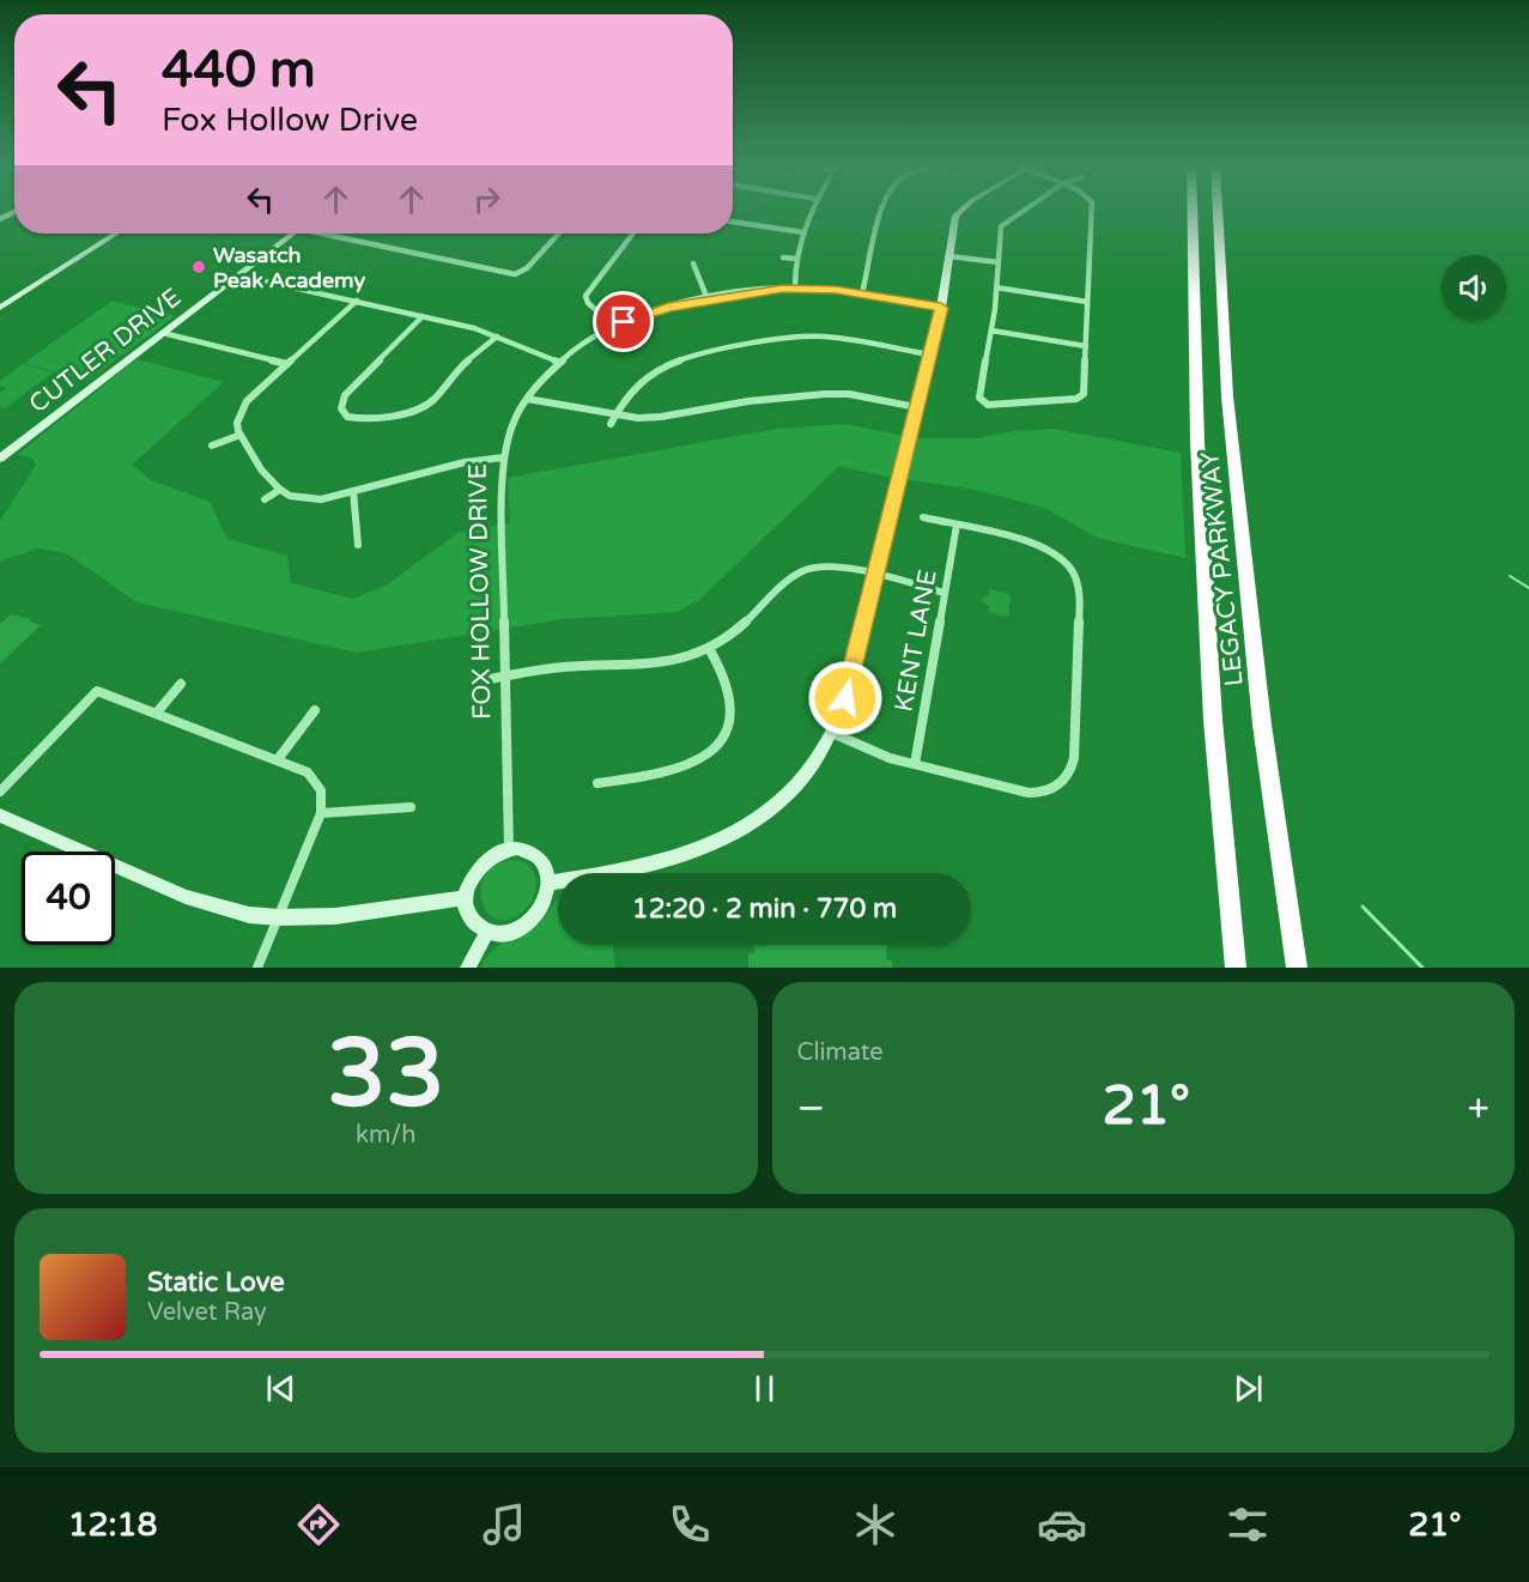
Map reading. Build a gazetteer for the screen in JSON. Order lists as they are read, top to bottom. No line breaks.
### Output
{"streets":{"highway":["LEGACY PARKWAY"],"street":["CUTLER DRIVE","FOX HOLLOW DRIVE","KENT LANE"]},"places":["Wasatch Peak Academy"],"page":{"turn":["440 m","Fox Hollow Drive"],"limit":"40","trip":"12:20 · 2 min · 770 m","tile":[["33","km/h"],"Climate"],"heat":["−","21°","+"],"song":["Static Love","Velvet Ray"],"tabs":["12:18","21°"]}}
